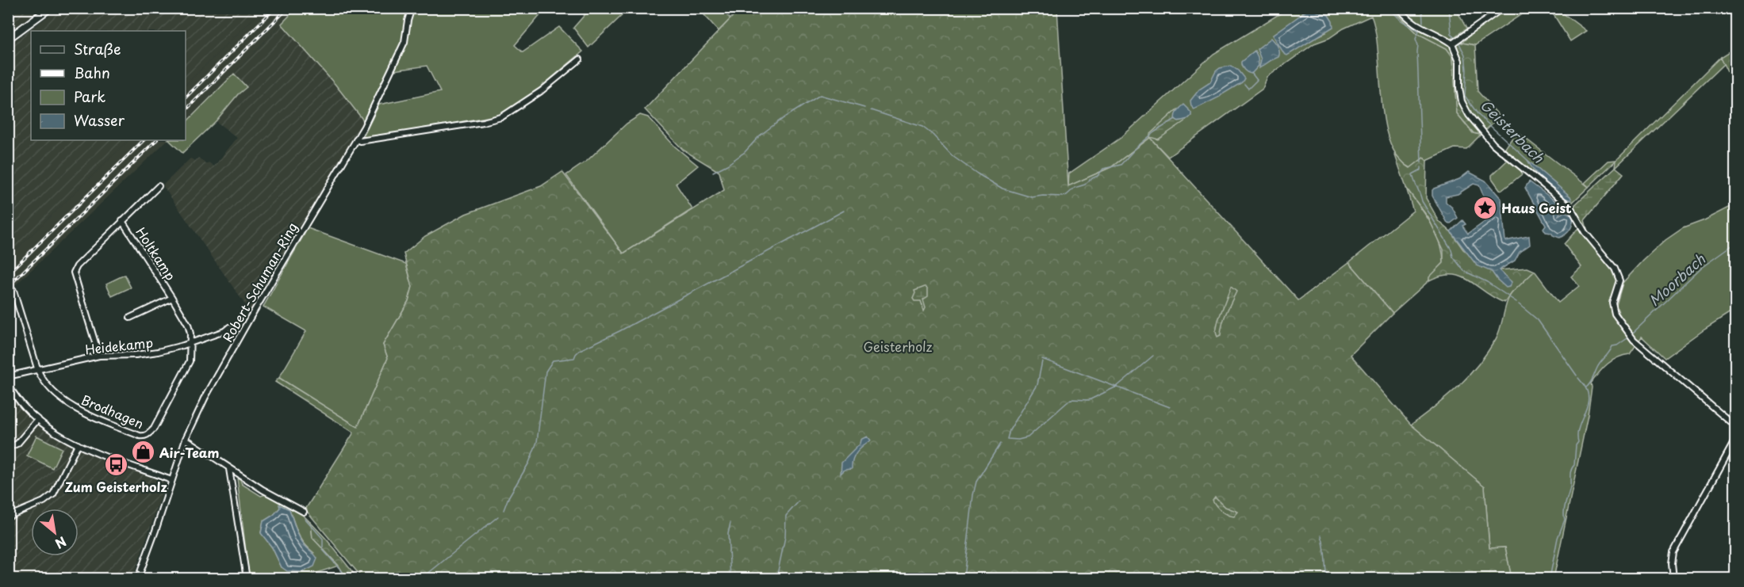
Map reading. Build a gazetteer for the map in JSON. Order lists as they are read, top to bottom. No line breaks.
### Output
{"streets":{"street":["Holtkamp","Robert-Schuman-Ring","Heidekamp","Brodhagen"]},"crossings":[["Holtkamp","Heidekamp"],["Holtkamp","Brodhagen"],["Heidekamp","Brodhagen"]],"water":["Geisterbach","Moorbach"],"parks":["Geisterholz"],"places":{"place":["Haus Geist"],"shop":["Air-Team"],"bus stop":["Zum Geisterholz"]},"legend":["Straße","Bahn","Park","Wasser"],"north":"bottom right"}
